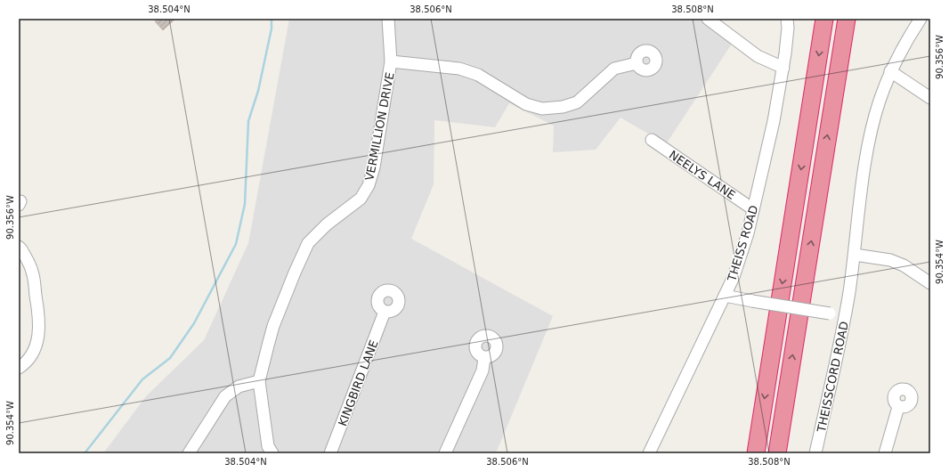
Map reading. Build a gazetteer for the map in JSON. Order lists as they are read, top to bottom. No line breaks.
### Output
{"streets":{"street":["VERMILLION DRIVE","NEELYS LANE","THEISS ROAD","THEISSCORD ROAD","KINGBIRD LANE"]},"crossings":[["NEELYS LANE","THEISS ROAD"],["THEISS ROAD","THEISSCORD ROAD"]],"coordinates":["38.504°N","38.506°N","38.508°N","90.356°W","90.354°W"]}
